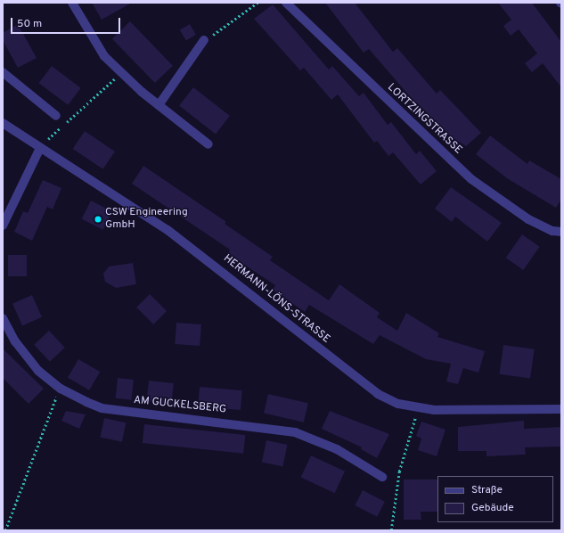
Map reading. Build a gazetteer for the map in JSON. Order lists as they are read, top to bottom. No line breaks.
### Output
{"streets":{"street":["LORTZINGSTRASSE","HERMANN-LÖNS-STRASSE","AM GUCKELSBERG"]},"places":["CSW Engineering GmbH"],"legend":["Straße","Gebäude"],"scale_bar":"50 m"}
